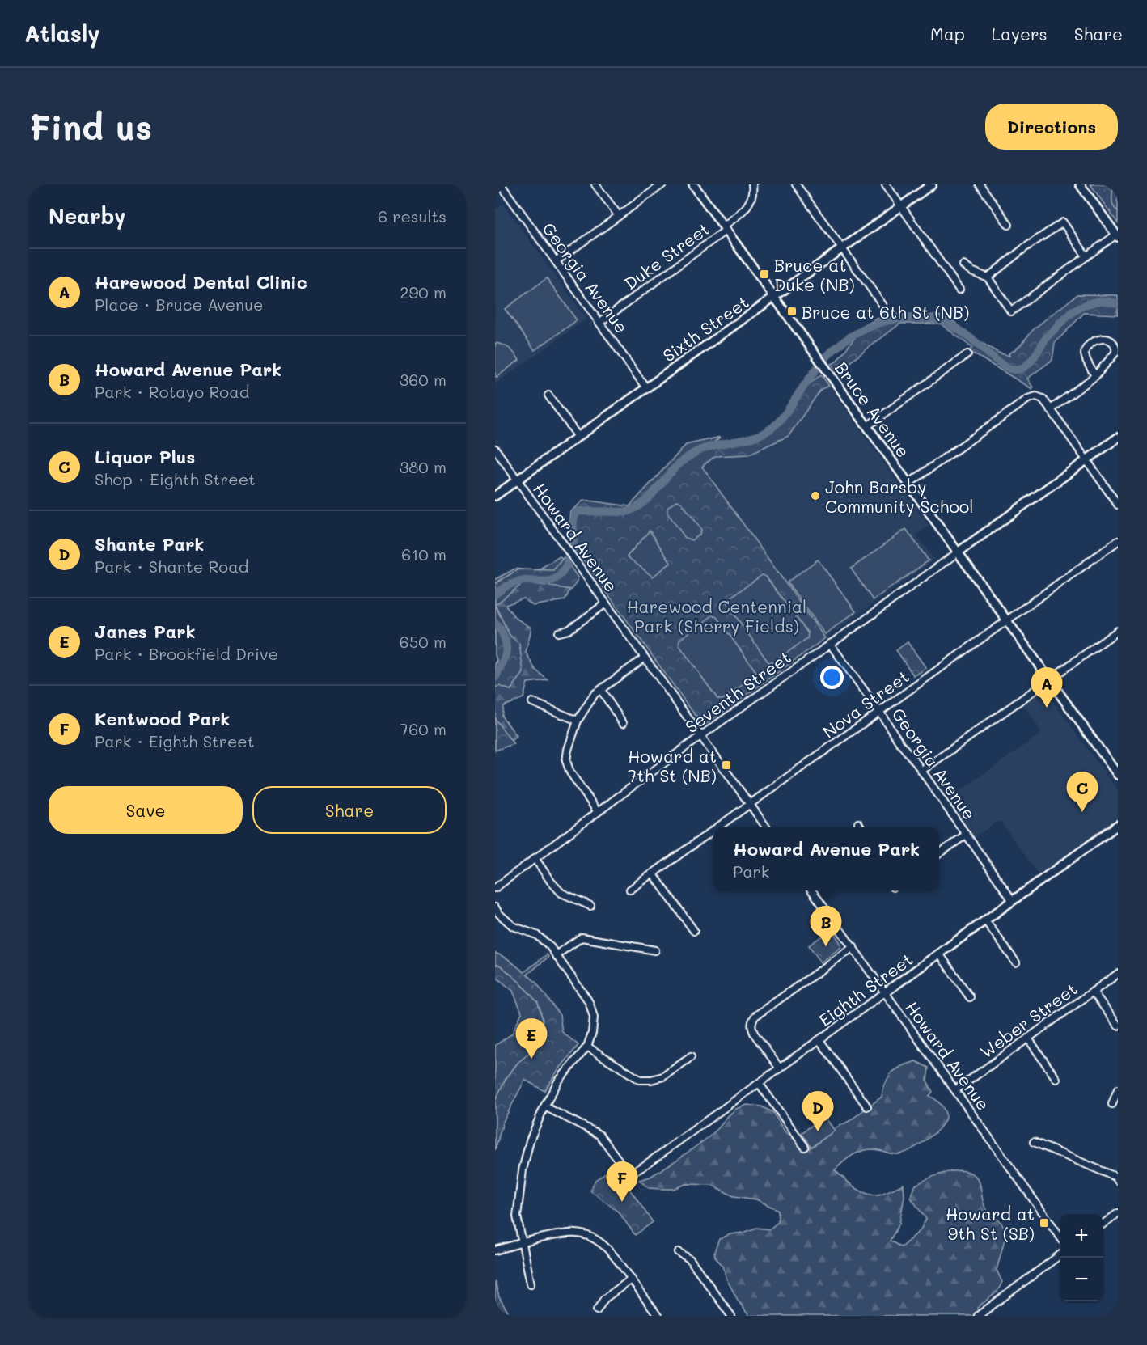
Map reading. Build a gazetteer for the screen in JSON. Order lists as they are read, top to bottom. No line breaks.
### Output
{"streets":{"street":["Duke Street","Georgia Avenue","Sixth Street","Bruce Avenue","Howard Avenue","Seventh Street","Nova Street","Eighth Street","Weber Street"]},"crossings":[["Duke Street","Georgia Avenue"],["Duke Street","Bruce Avenue"],["Georgia Avenue","Sixth Street"],["Georgia Avenue","Seventh Street"],["Georgia Avenue","Nova Street"],["Georgia Avenue","Eighth Street"],["Sixth Street","Bruce Avenue"],["Sixth Street","Howard Avenue"],["Bruce Avenue","Seventh Street"],["Bruce Avenue","Nova Street"],["Howard Avenue","Seventh Street"],["Howard Avenue","Nova Street"],["Howard Avenue","Eighth Street"],["Howard Avenue","Weber Street"]],"parks":["Harewood Centennial Park (Sherry Fields)"],"places":{"transit":["Bruce at Duke (NB)","Bruce at 6th St (NB)","Howard at 7th St (NB)","Howard at 9th St (SB)"],"other":["John Barsby Community School"]},"page":{"header":"Atlasly","nav":["Map","Layers","Share"],"buttons":["Directions",["Save","Share"]],"title":"Find us","heading":["Nearby","6 results"],"list":[{"mark":"A","name":"Harewood Dental Clinic","note":"Place · Bruce Avenue","value":"290 m"},{"mark":"B","name":"Howard Avenue Park","note":"Park · Rotayo Road","value":"360 m"},{"mark":"C","name":"Liquor Plus","note":"Shop · Eighth Street","value":"380 m"},{"mark":"D","name":"Shante Park","note":"Park · Shante Road","value":"610 m"},{"mark":"E","name":"Janes Park","note":"Park · Brookfield Drive","value":"650 m"},{"mark":"F","name":"Kentwood Park","note":"Park · Eighth Street","value":"760 m"}],"pins":["A","C","B","E","D","F"],"popup":["Howard Avenue Park","Park"],"map_buttons":["+","−"]}}
